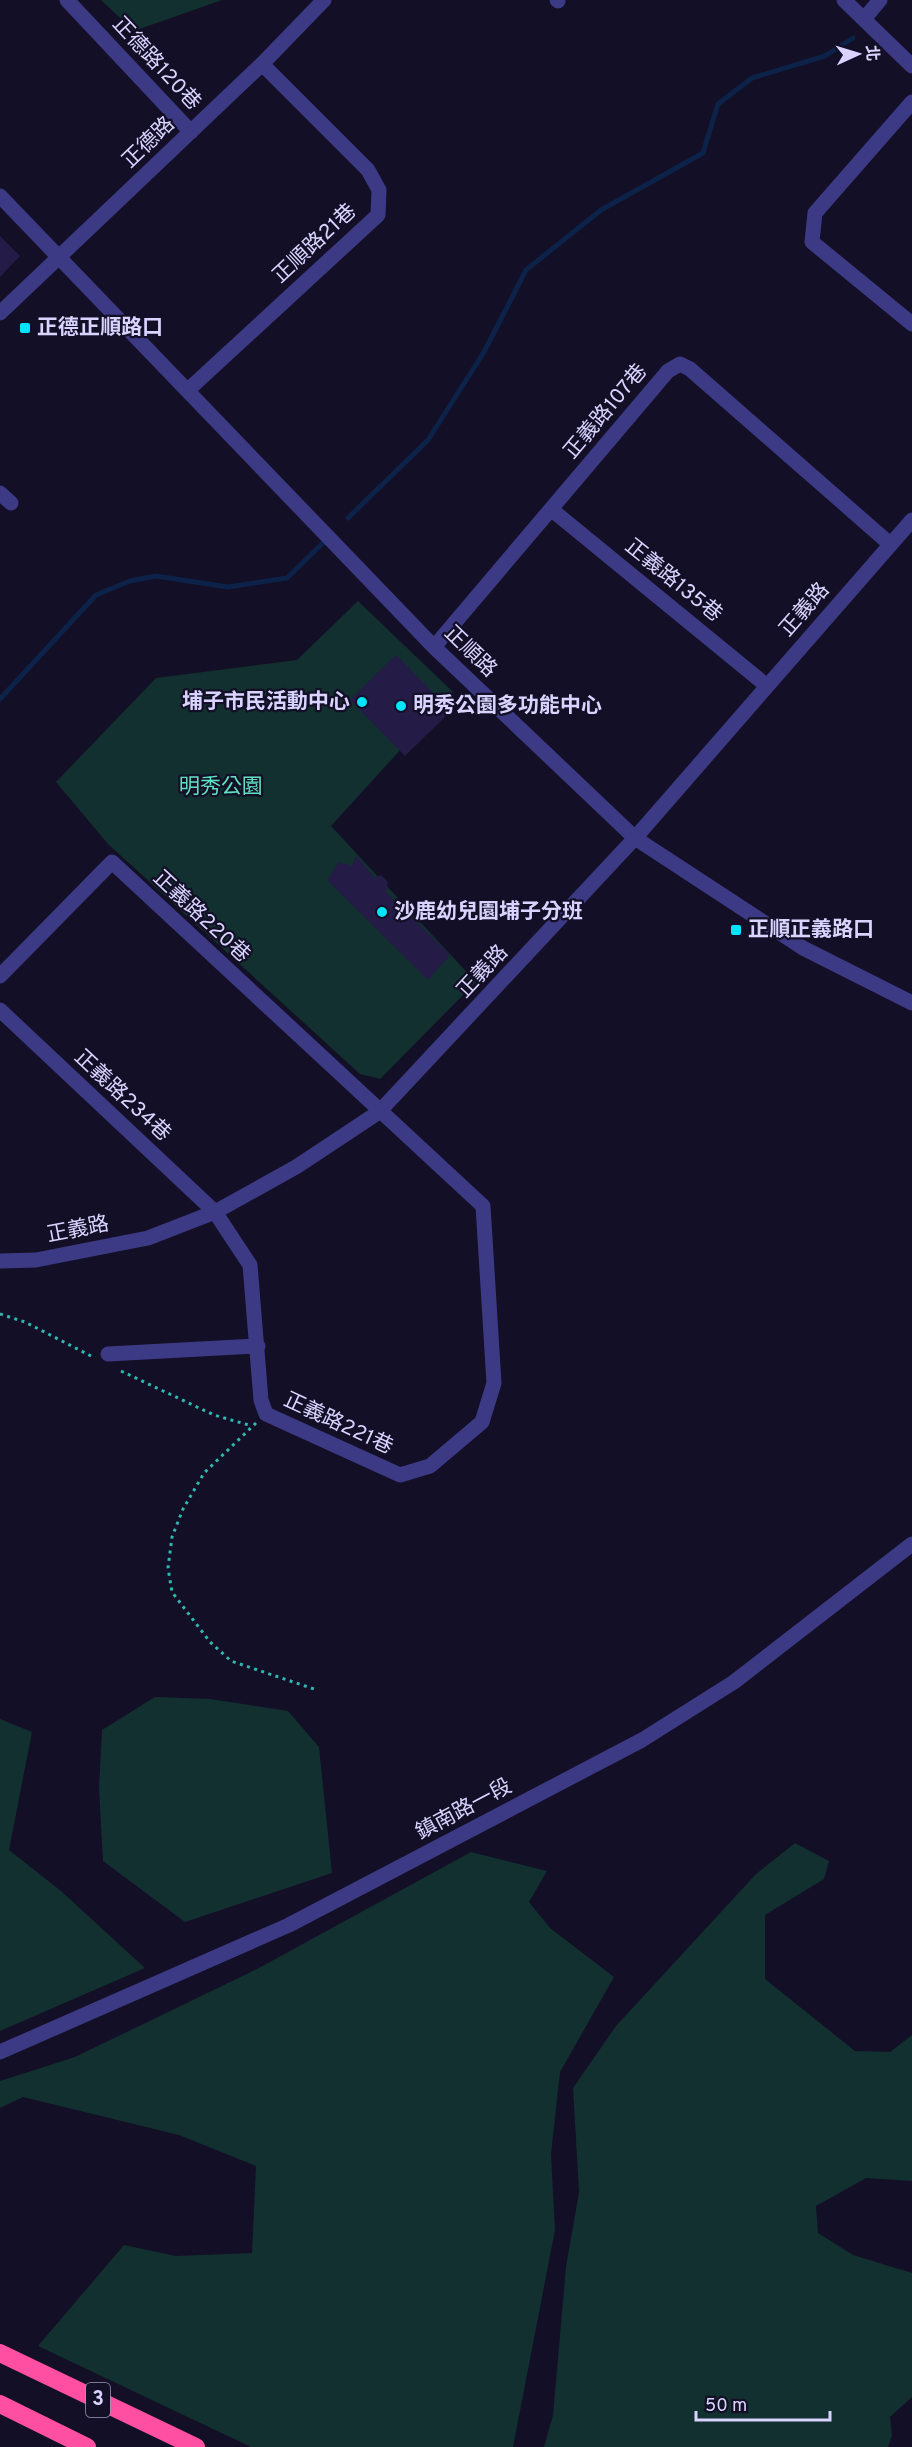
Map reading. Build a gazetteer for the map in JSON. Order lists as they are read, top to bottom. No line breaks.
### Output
{"streets":{"highway":["3"],"street":["正德路120巷","正德路","正順路21巷","正義路107巷","正義路135巷","正義路","正順路","正義路220巷","正義路234巷","正義路221巷","鎮南路一段"]},"crossings":[["正德路120巷","正德路"],["正德路","正順路21巷"],["正德路","正順路"],["正順路21巷","正順路"],["正義路107巷","正義路135巷"],["正義路107巷","正義路"],["正義路107巷","正順路"],["正義路135巷","正義路"],["正義路","正順路"],["正義路","正義路220巷"],["正義路","正義路234巷"],["正義路","正義路221巷"],["正義路220巷","正義路221巷"],["正義路234巷","正義路221巷"]],"parks":["明秀公園"],"places":{"transit":["正德正順路口","正順正義路口"],"other":["埔子市民活動中心","明秀公園多功能中心","沙鹿幼兒園埔子分班"]},"scale_bar":"50 m","north":"right"}
